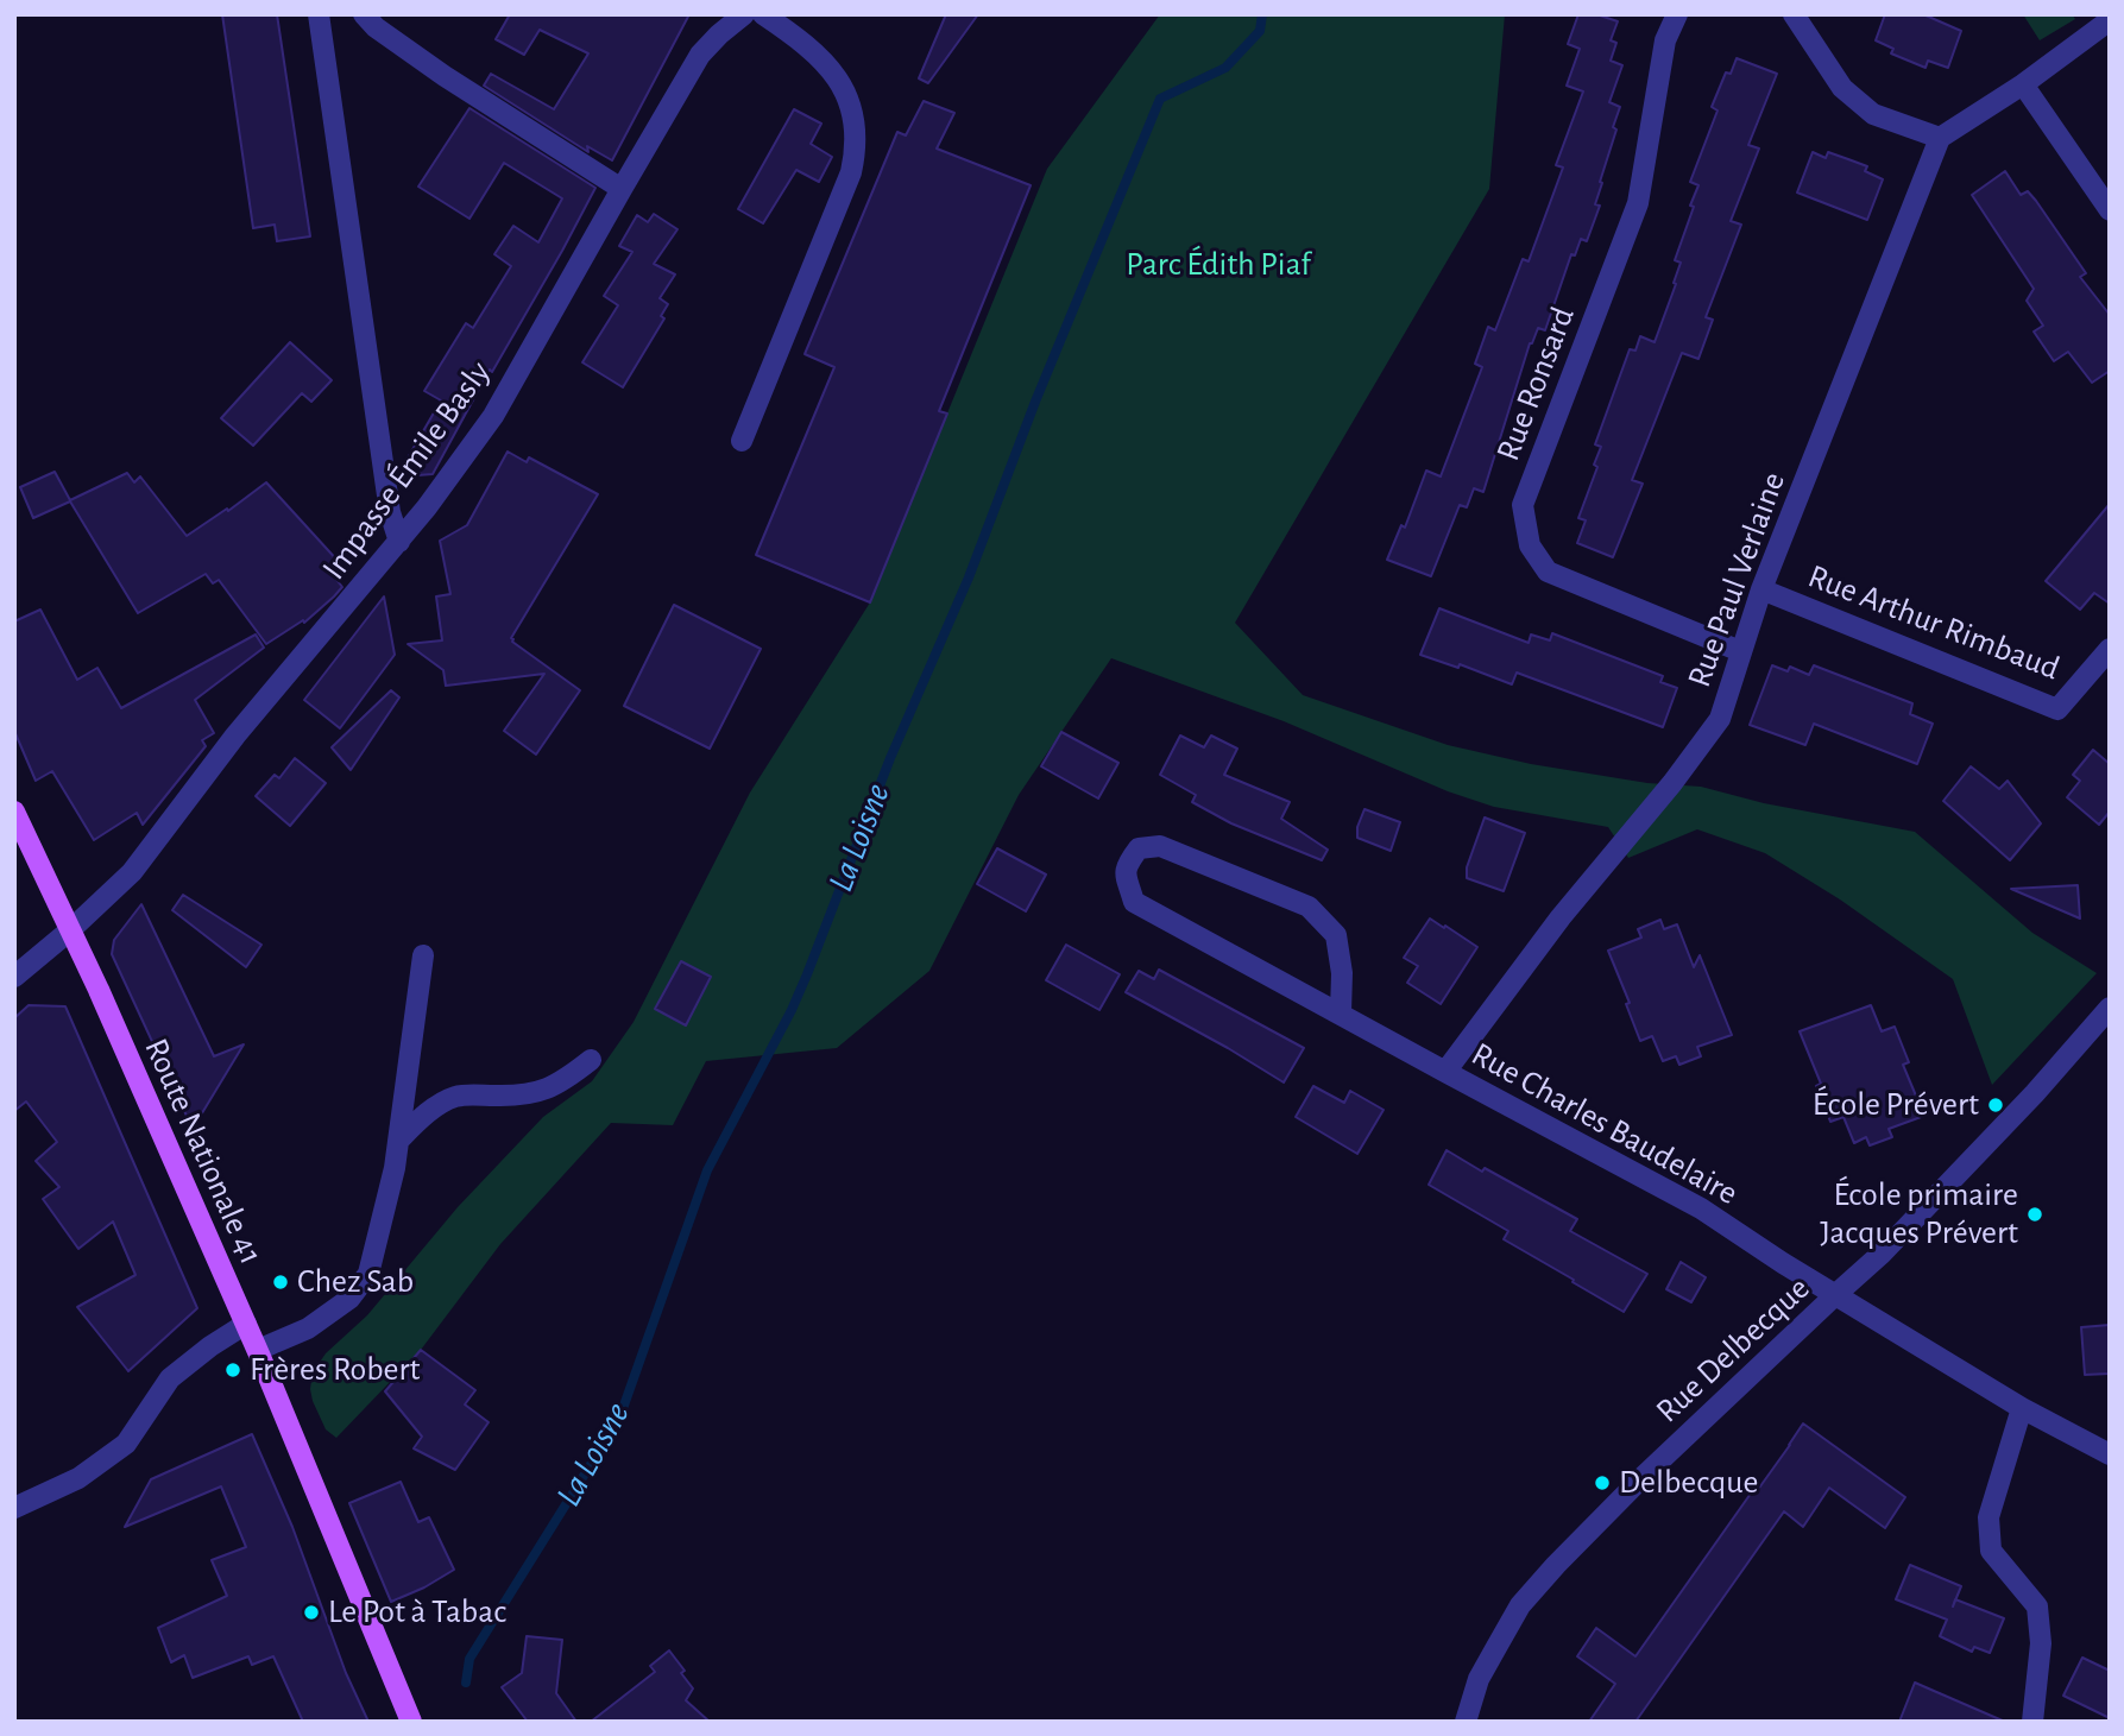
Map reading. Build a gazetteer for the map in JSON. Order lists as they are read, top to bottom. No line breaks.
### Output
{"streets":{"main road":["Route Nationale 41"],"street":["Rue Ronsard","Impasse Émile Basly","Rue Paul Verlaine","Rue Arthur Rimbaud","Rue Charles Baudelaire","Rue Delbecque"]},"crossings":[["Rue Ronsard","Rue Paul Verlaine"],["Impasse Émile Basly","Route Nationale 41"],["Rue Paul Verlaine","Rue Arthur Rimbaud"],["Rue Paul Verlaine","Rue Charles Baudelaire"],["Rue Charles Baudelaire","Rue Delbecque"]],"water":["La Loisne"],"parks":["Parc Édith Piaf"],"places":["École Prévert","École primaire Jacques Prévert","Chez Sab","Frères Robert","Delbecque","Le Pot à Tabac"]}
